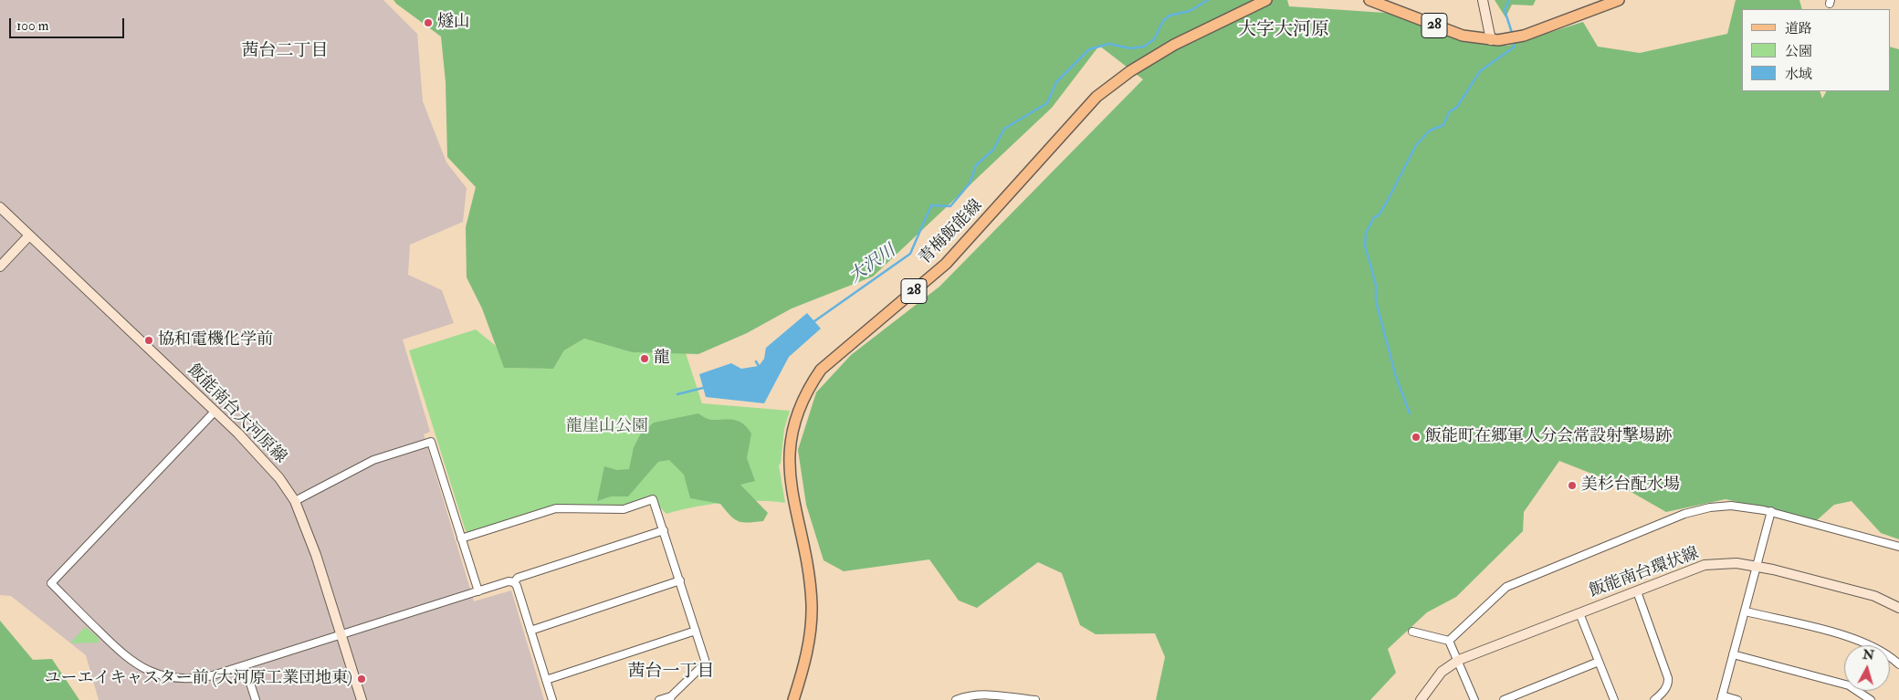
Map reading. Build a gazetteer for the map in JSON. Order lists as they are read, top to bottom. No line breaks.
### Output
{"streets":{"main road":["28","青梅飯能線"],"street":["飯能南台大河原線","飯能南台環状線"]},"districts":["大字大河原","茜台二丁目","茜台一丁目"],"water":["大沢川"],"parks":["龍崖山公園"],"places":["燧山","協和電機化学前","龍","飯能町在郷軍人分会常設射撃場跡","美杉台配水場","ユーエイキャスター前 (大河原工業団地東)"],"legend":["道路","公園","水域"],"scale_bar":"100 m","north":"top"}
